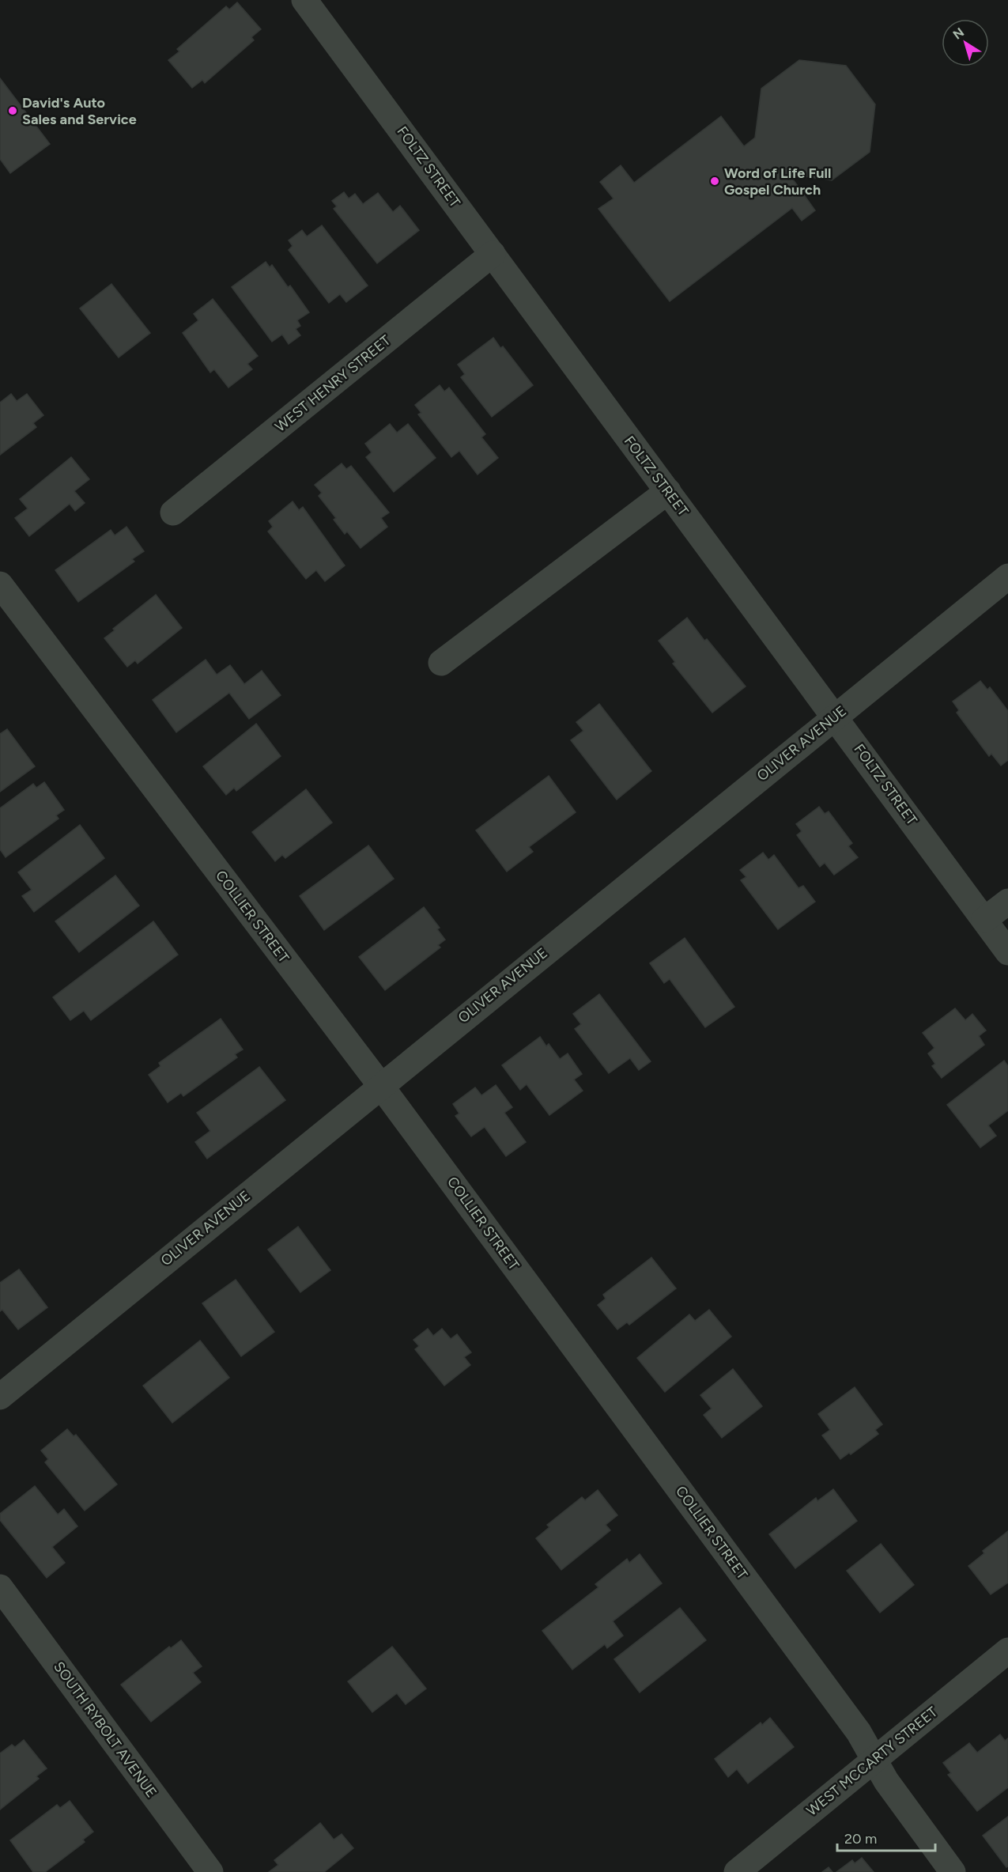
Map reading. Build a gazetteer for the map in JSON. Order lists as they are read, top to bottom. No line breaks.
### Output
{"streets":{"street":["FOLTZ STREET","WEST HENRY STREET","OLIVER AVENUE","COLLIER STREET","SOUTH RYBOLT AVENUE","WEST MCCARTY STREET"]},"crossings":[["FOLTZ STREET","WEST HENRY STREET"],["FOLTZ STREET","OLIVER AVENUE"],["OLIVER AVENUE","COLLIER STREET"],["COLLIER STREET","WEST MCCARTY STREET"]],"places":["David's Auto Sales and Service","Word of Life Full Gospel Church"],"scale_bar":"20 m","north":"top left"}
